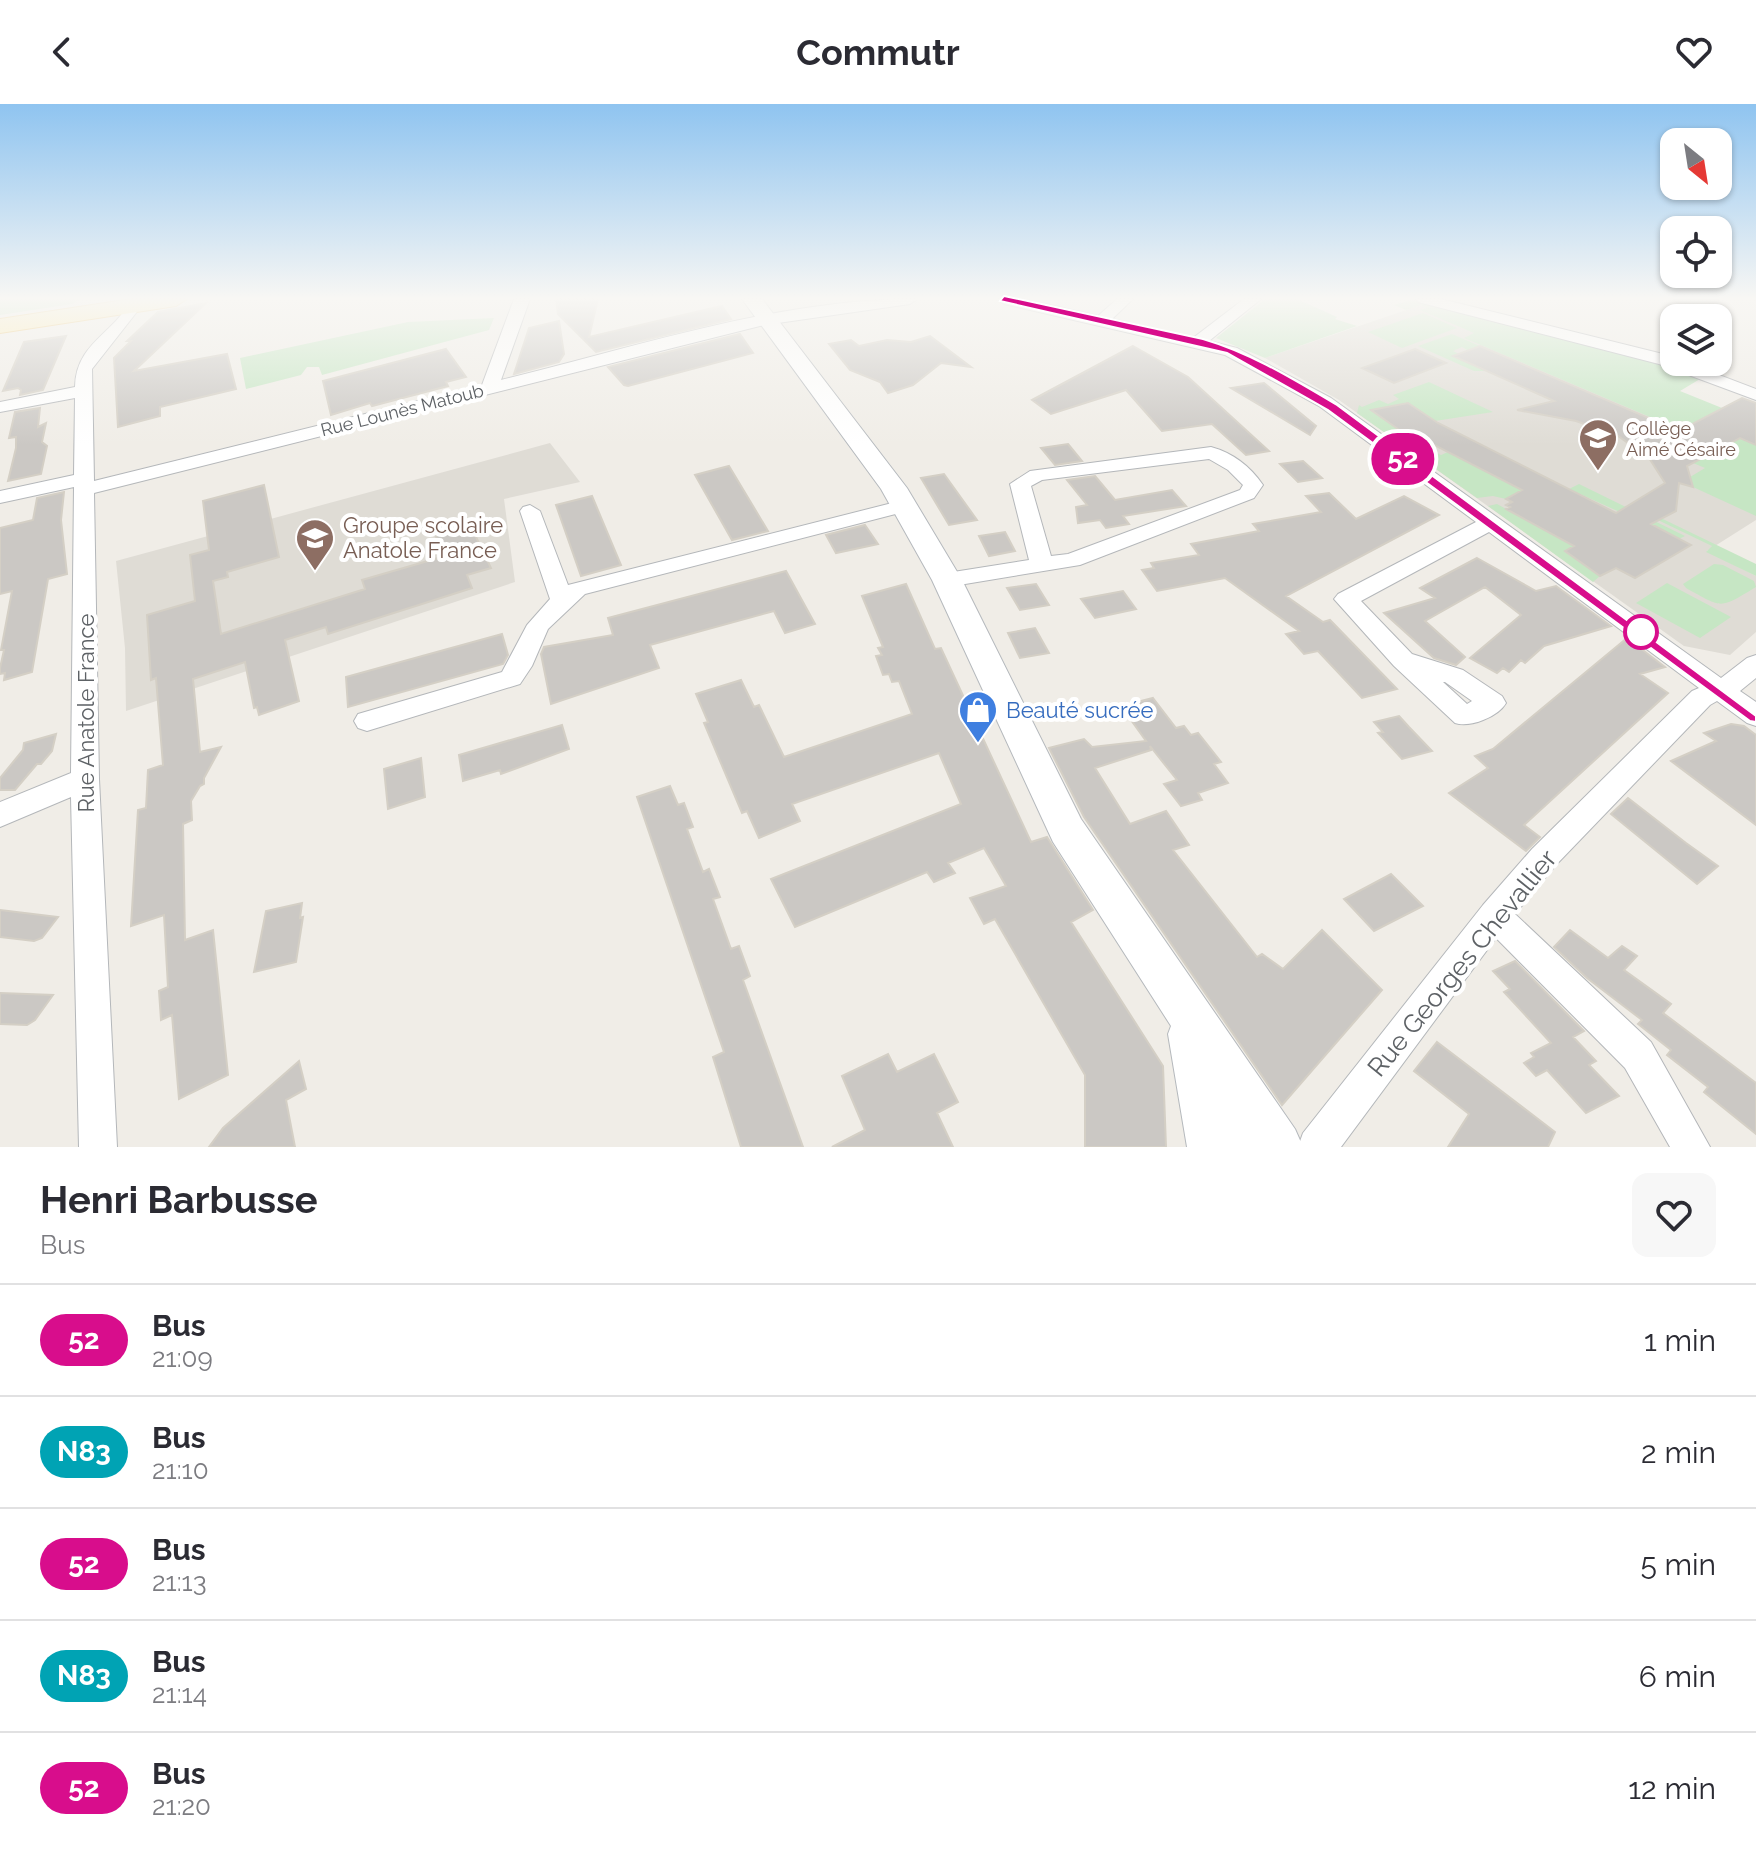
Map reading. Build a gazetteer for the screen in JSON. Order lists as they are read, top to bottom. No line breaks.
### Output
{"streets":{"street":["Rue Lounès Matoub","Rue Anatole France","Rue Georges Chevallier"]},"crossings":[["Rue Lounès Matoub","Rue Anatole France"]],"places":{"school or university":["Collège Aimé Césaire","Groupe scolaire Anatole France"],"shop":["Beauté sucrée"]},"lines":["bus line 52"],"north":"bottom right","page":{"header":"Commutr","on_map":"52","heading":["Henri Barbusse","Bus"],"list":[{"mark":"52","name":"Bus","note":"21:09","value":"1 min"},{"mark":"N83","name":"Bus","note":"21:10","value":"2 min"},{"mark":"52","name":"Bus","note":"21:13","value":"5 min"},{"mark":"N83","name":"Bus","note":"21:14","value":"6 min"},{"mark":"52","name":"Bus","note":"21:20","value":"12 min"}]}}
